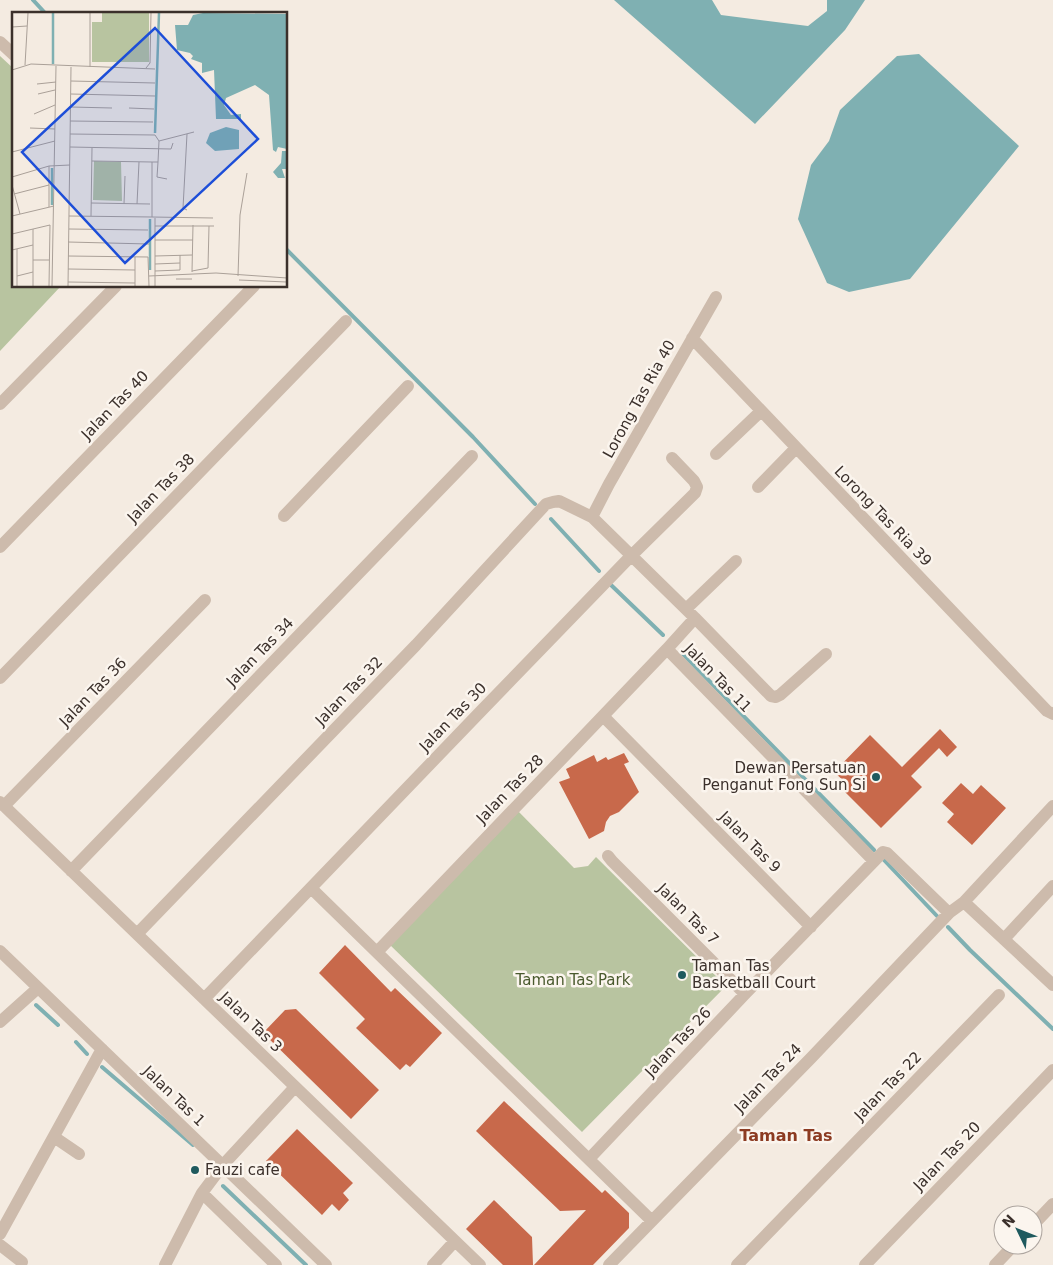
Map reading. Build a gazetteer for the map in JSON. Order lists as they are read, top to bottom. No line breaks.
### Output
{"streets":{"street":["Lorong Tas Ria 40","Jalan Tas 40","Jalan Tas 38","Lorong Tas Ria 39","Jalan Tas 34","Jalan Tas 11","Jalan Tas 32","Jalan Tas 36","Jalan Tas 30","Jalan Tas 28","Jalan Tas 9","Jalan Tas 7","Jalan Tas 3","Jalan Tas 26","Jalan Tas 24","Jalan Tas 22","Jalan Tas 1","Jalan Tas 20"]},"crossings":[["Lorong Tas Ria 40","Lorong Tas Ria 39"],["Lorong Tas Ria 40","Jalan Tas 32"],["Jalan Tas 34","Jalan Tas 3"],["Jalan Tas 11","Jalan Tas 28"],["Jalan Tas 11","Jalan Tas 26"],["Jalan Tas 32","Jalan Tas 3"],["Jalan Tas 36","Jalan Tas 3"],["Jalan Tas 30","Jalan Tas 3"],["Jalan Tas 28","Jalan Tas 9"],["Jalan Tas 9","Jalan Tas 26"],["Jalan Tas 7","Jalan Tas 26"]],"districts":["Taman Tas"],"parks":["Taman Tas Park"],"places":["Dewan Persatuan Penganut Fong Sun Si","Taman Tas Basketball Court","Fauzi cafe"],"north":"top left"}
